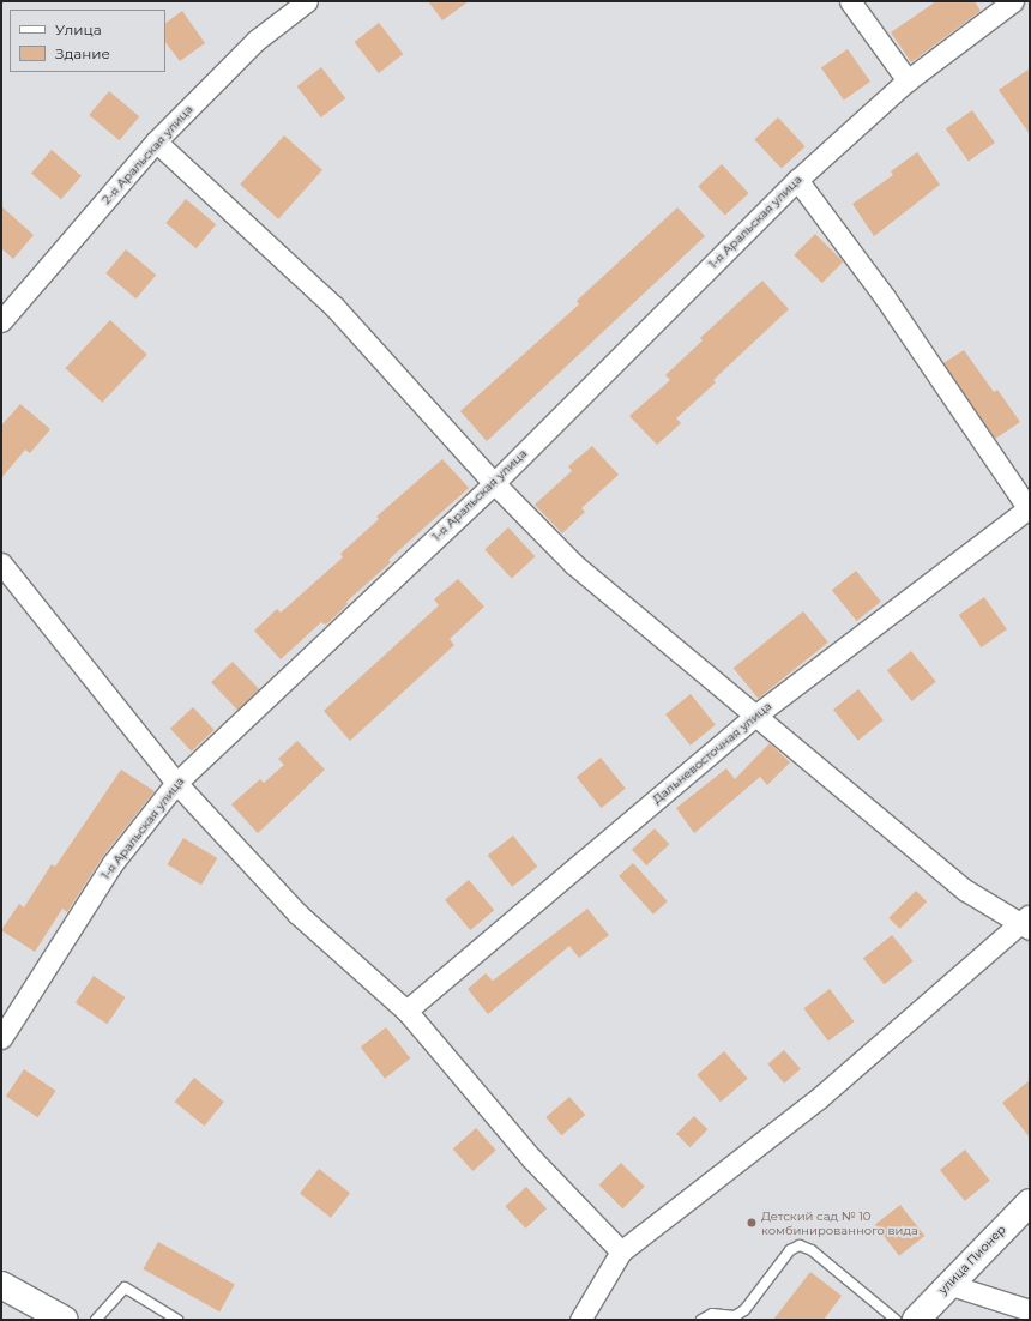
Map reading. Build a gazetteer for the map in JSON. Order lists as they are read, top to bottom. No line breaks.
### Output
{"streets":{"street":["2-я Аральская улица","1-я Аральская улица","Дальневосточная улица","улица Пионер"]},"places":["Детский сад № 10 комбинированного вида"],"legend":["Улица","Здание"]}
